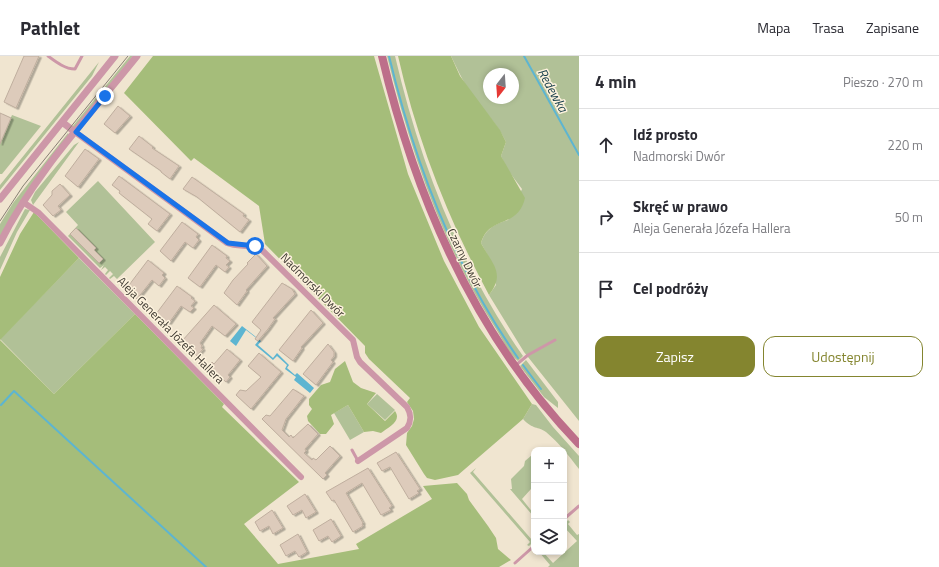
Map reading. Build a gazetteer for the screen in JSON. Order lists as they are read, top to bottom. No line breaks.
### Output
{"streets":{"main road":["Czarny Dwór"],"street":["Nadmorski Dwór","Aleja Generała Józefa Hallera"]},"water":["Redewka"],"north":"bottom","page":{"header":"Pathlet","nav":["Mapa","Trasa","Zapisane"],"heading":["4 min","Pieszo · 270 m"],"list":[["Idź prosto","Nadmorski Dwór","220 m"],["Skręć w prawo","Aleja Generała Józefa Hallera","50 m"],"Cel podróży"],"buttons":["Zapisz","Udostępnij"],"map_buttons":["+","−"]}}
